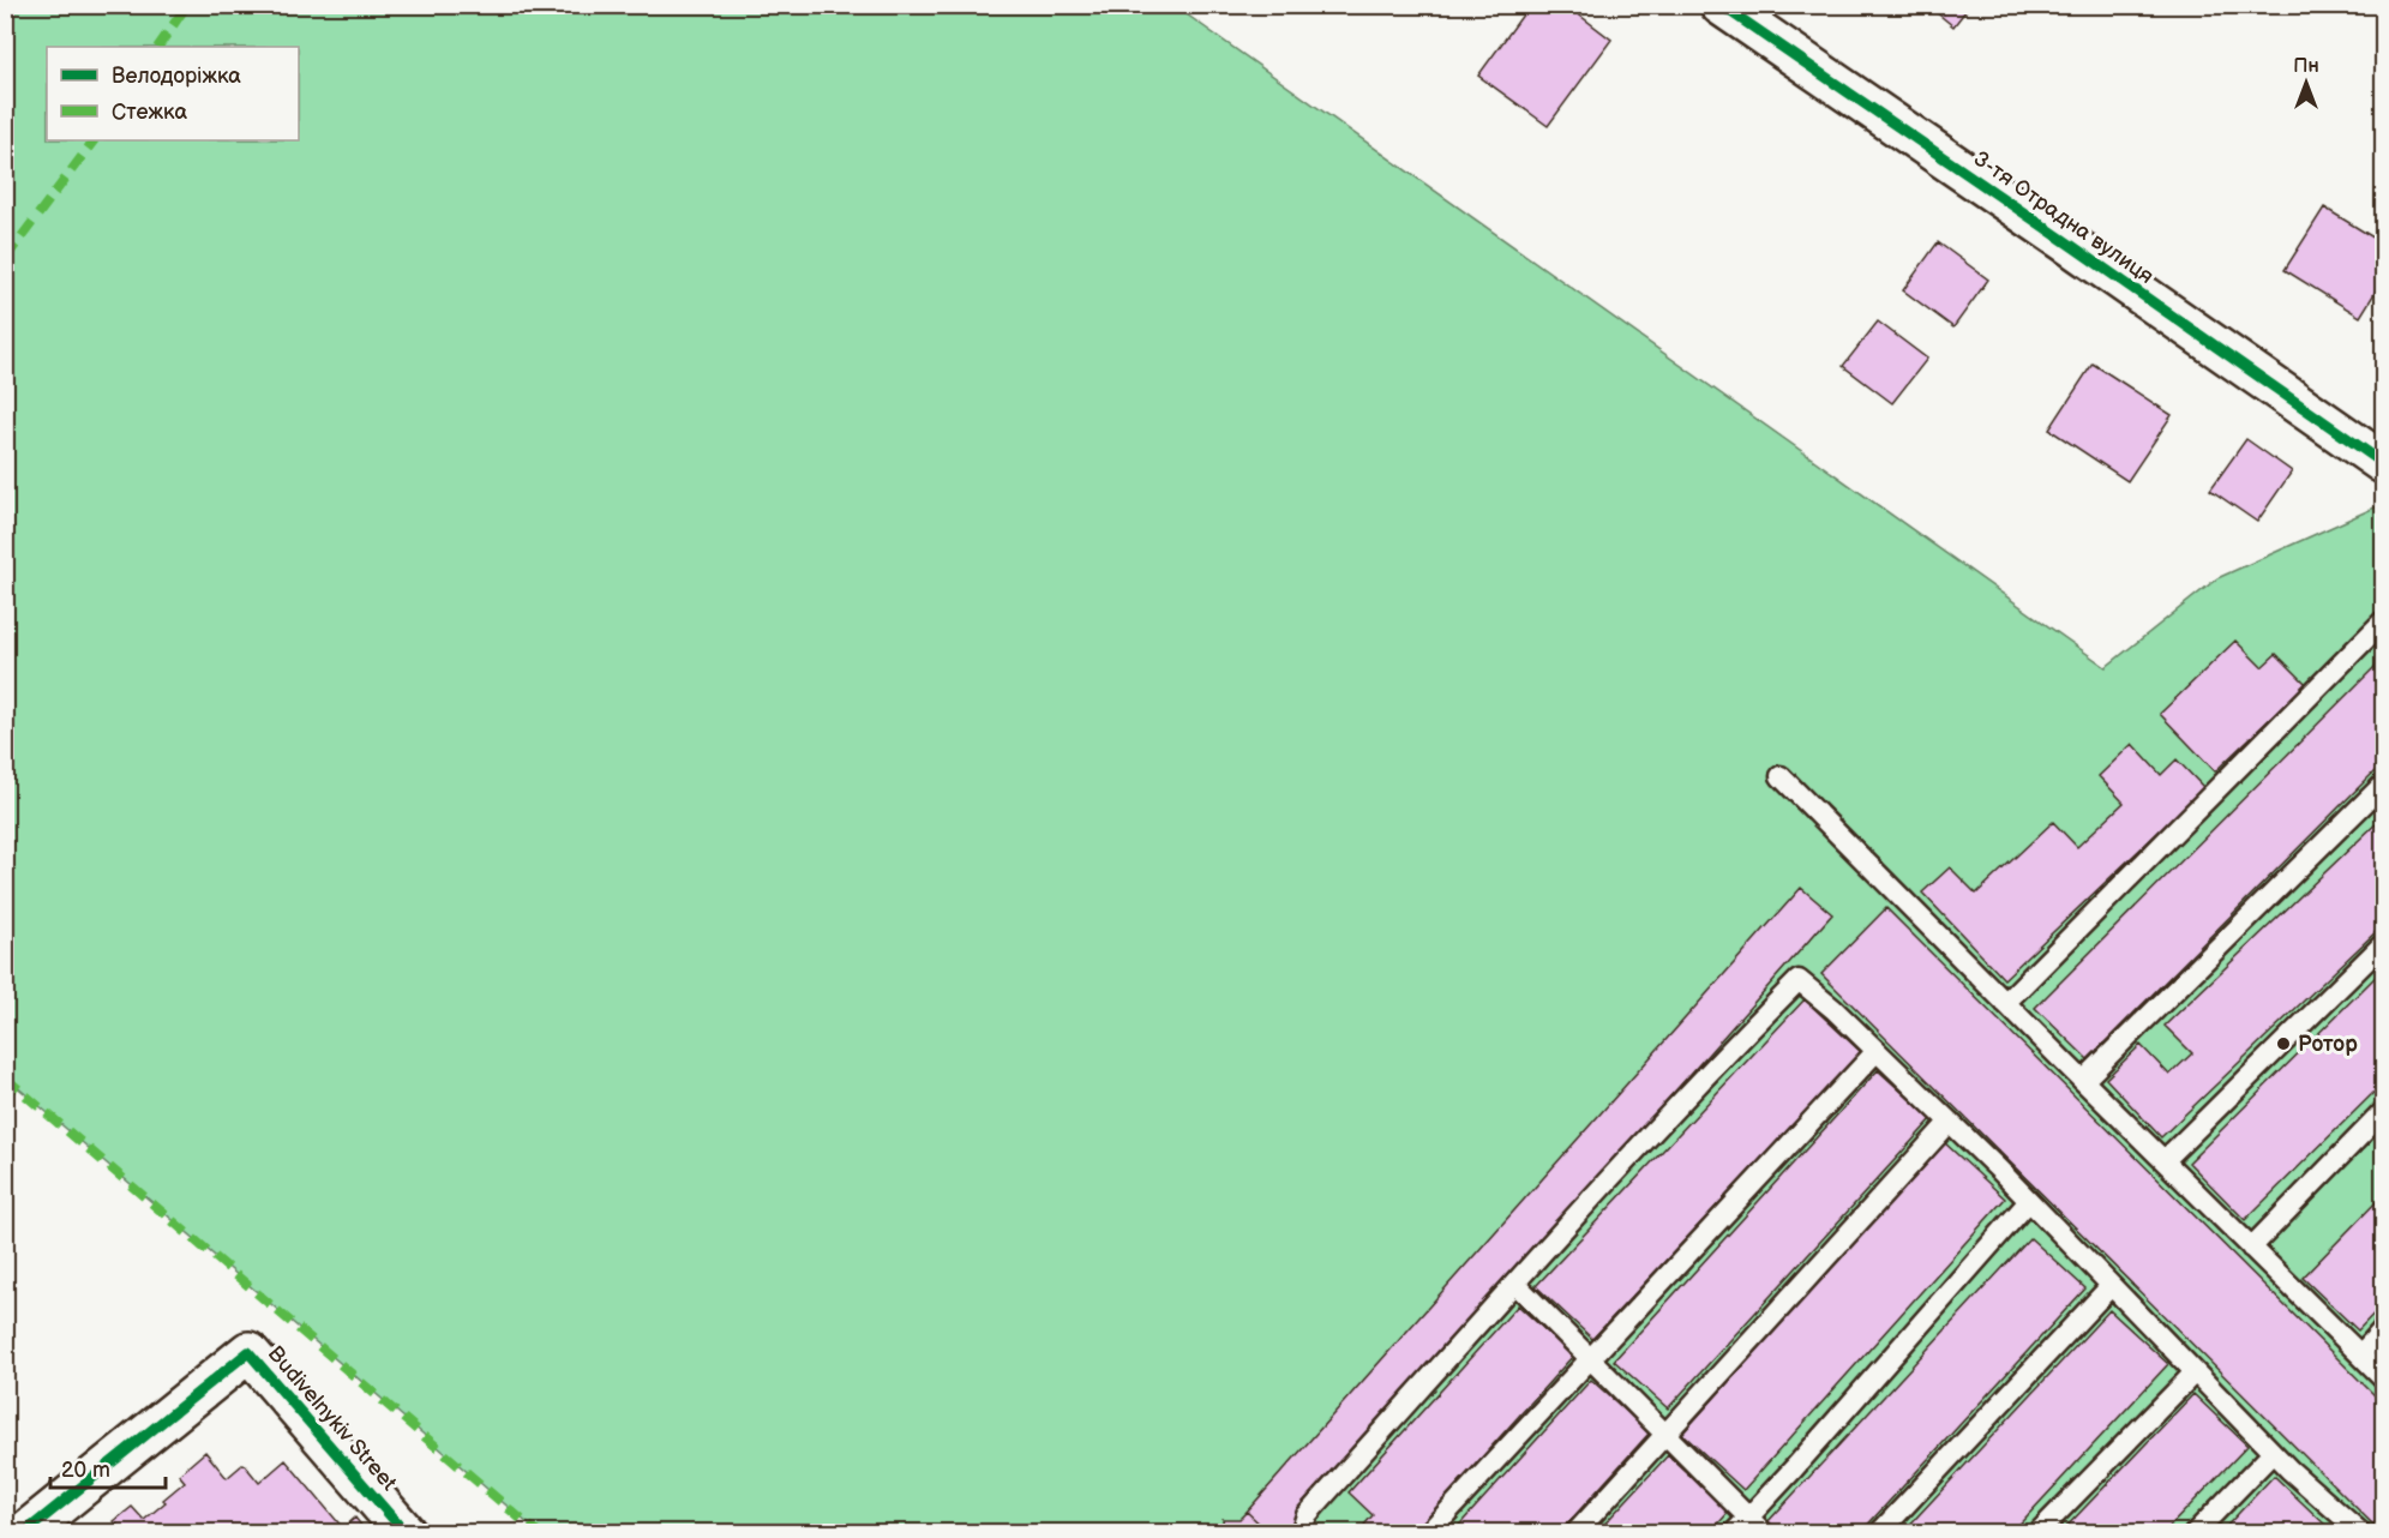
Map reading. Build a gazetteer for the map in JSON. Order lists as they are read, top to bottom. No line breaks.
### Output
{"streets":{"street":["3-тя Отрадна вулиця","Budivelnykiv Street"]},"places":["Ротор"],"legend":["Велодоріжка","Стежка"],"scale_bar":"20 m","north":"top"}
